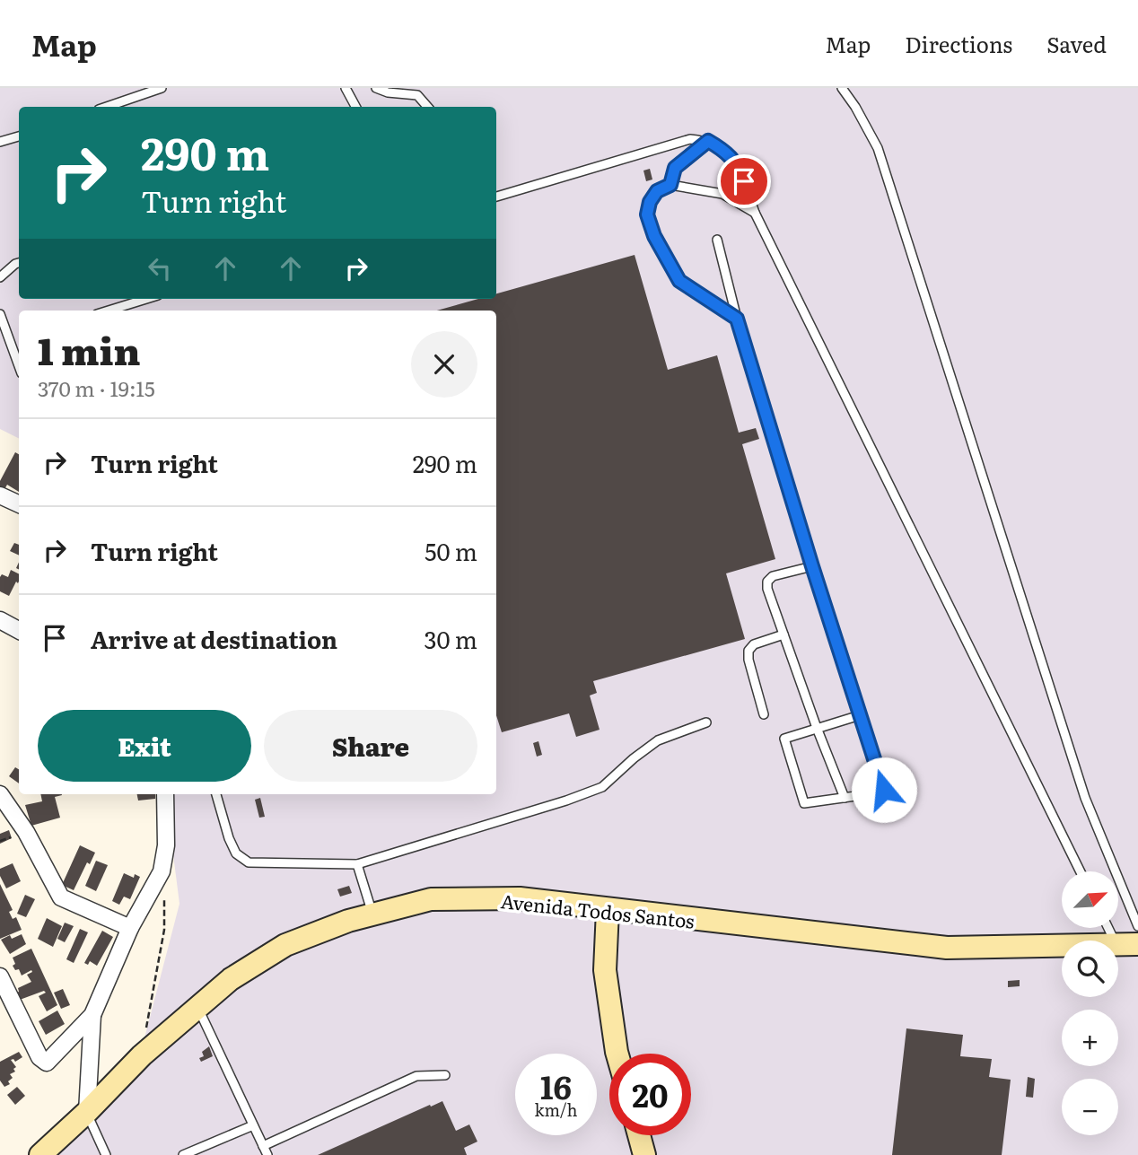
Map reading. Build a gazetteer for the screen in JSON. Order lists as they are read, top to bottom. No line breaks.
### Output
{"streets":{"street":["Avenida Todos Santos"]},"north":"top right","page":{"header":"Map","nav":["Map","Directions","Saved"],"turn":["290 m","Turn right"],"heading":["1 min","370 m · 19:15"],"list":[{"name":"Turn right","value":"290 m"},{"name":"Turn right","value":"50 m"},{"name":"Arrive at destination","value":"30 m"}],"buttons":["Exit","Share"],"map_buttons":["+","−"],"speed":"16 km/h","limit":"20"}}
